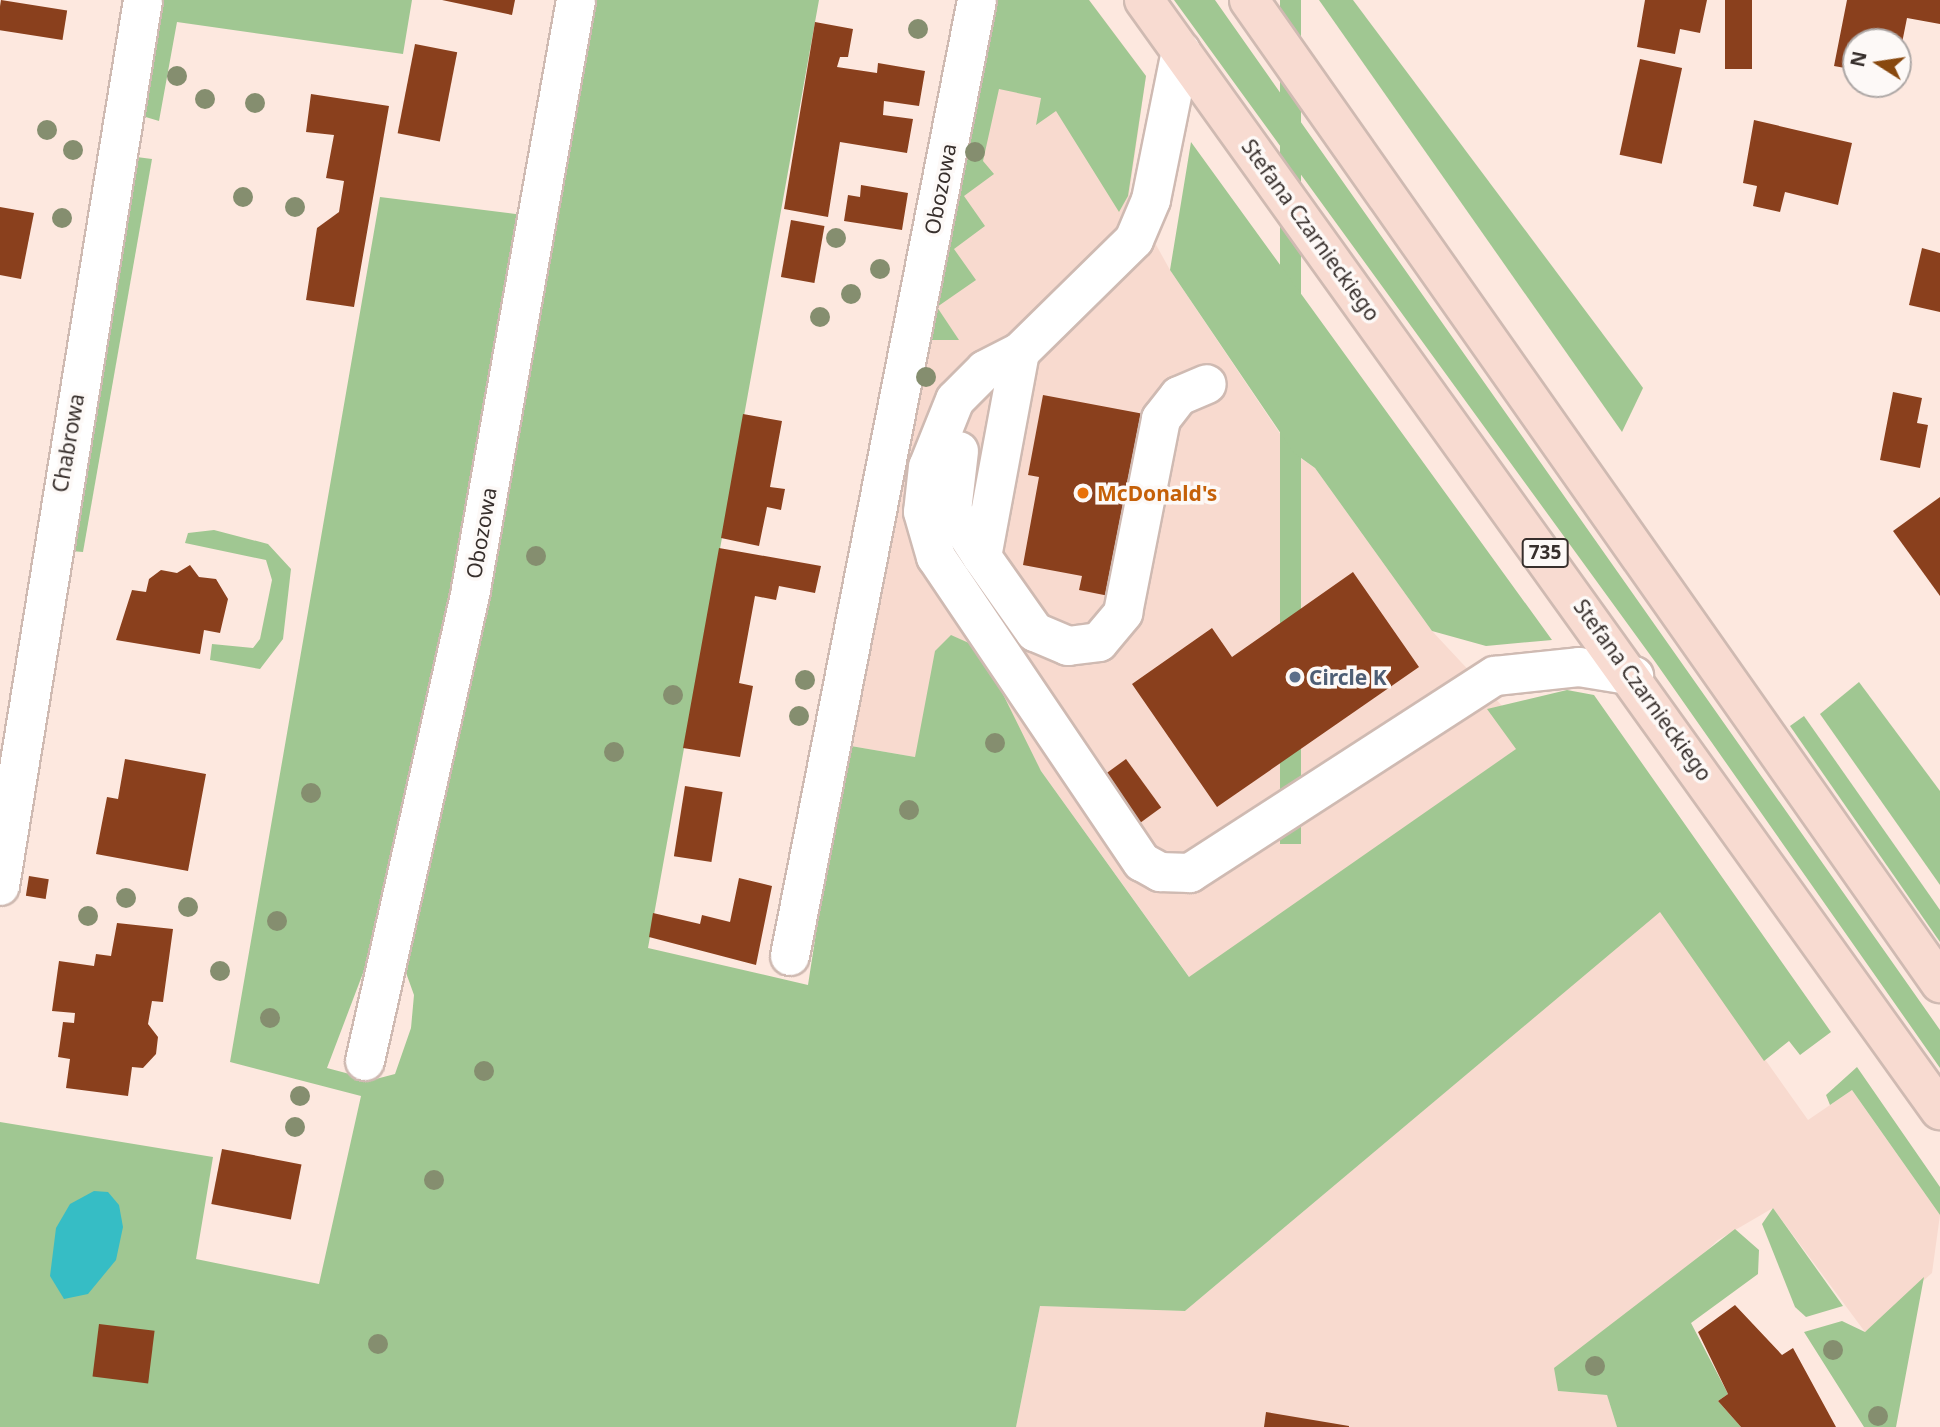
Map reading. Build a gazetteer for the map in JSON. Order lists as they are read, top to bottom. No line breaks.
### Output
{"streets":{"main road":["Stefana Czarnieckiego","735"],"street":["Obozowa","Chabrowa"]},"places":["McDonald's","Circle K"],"north":"left"}
